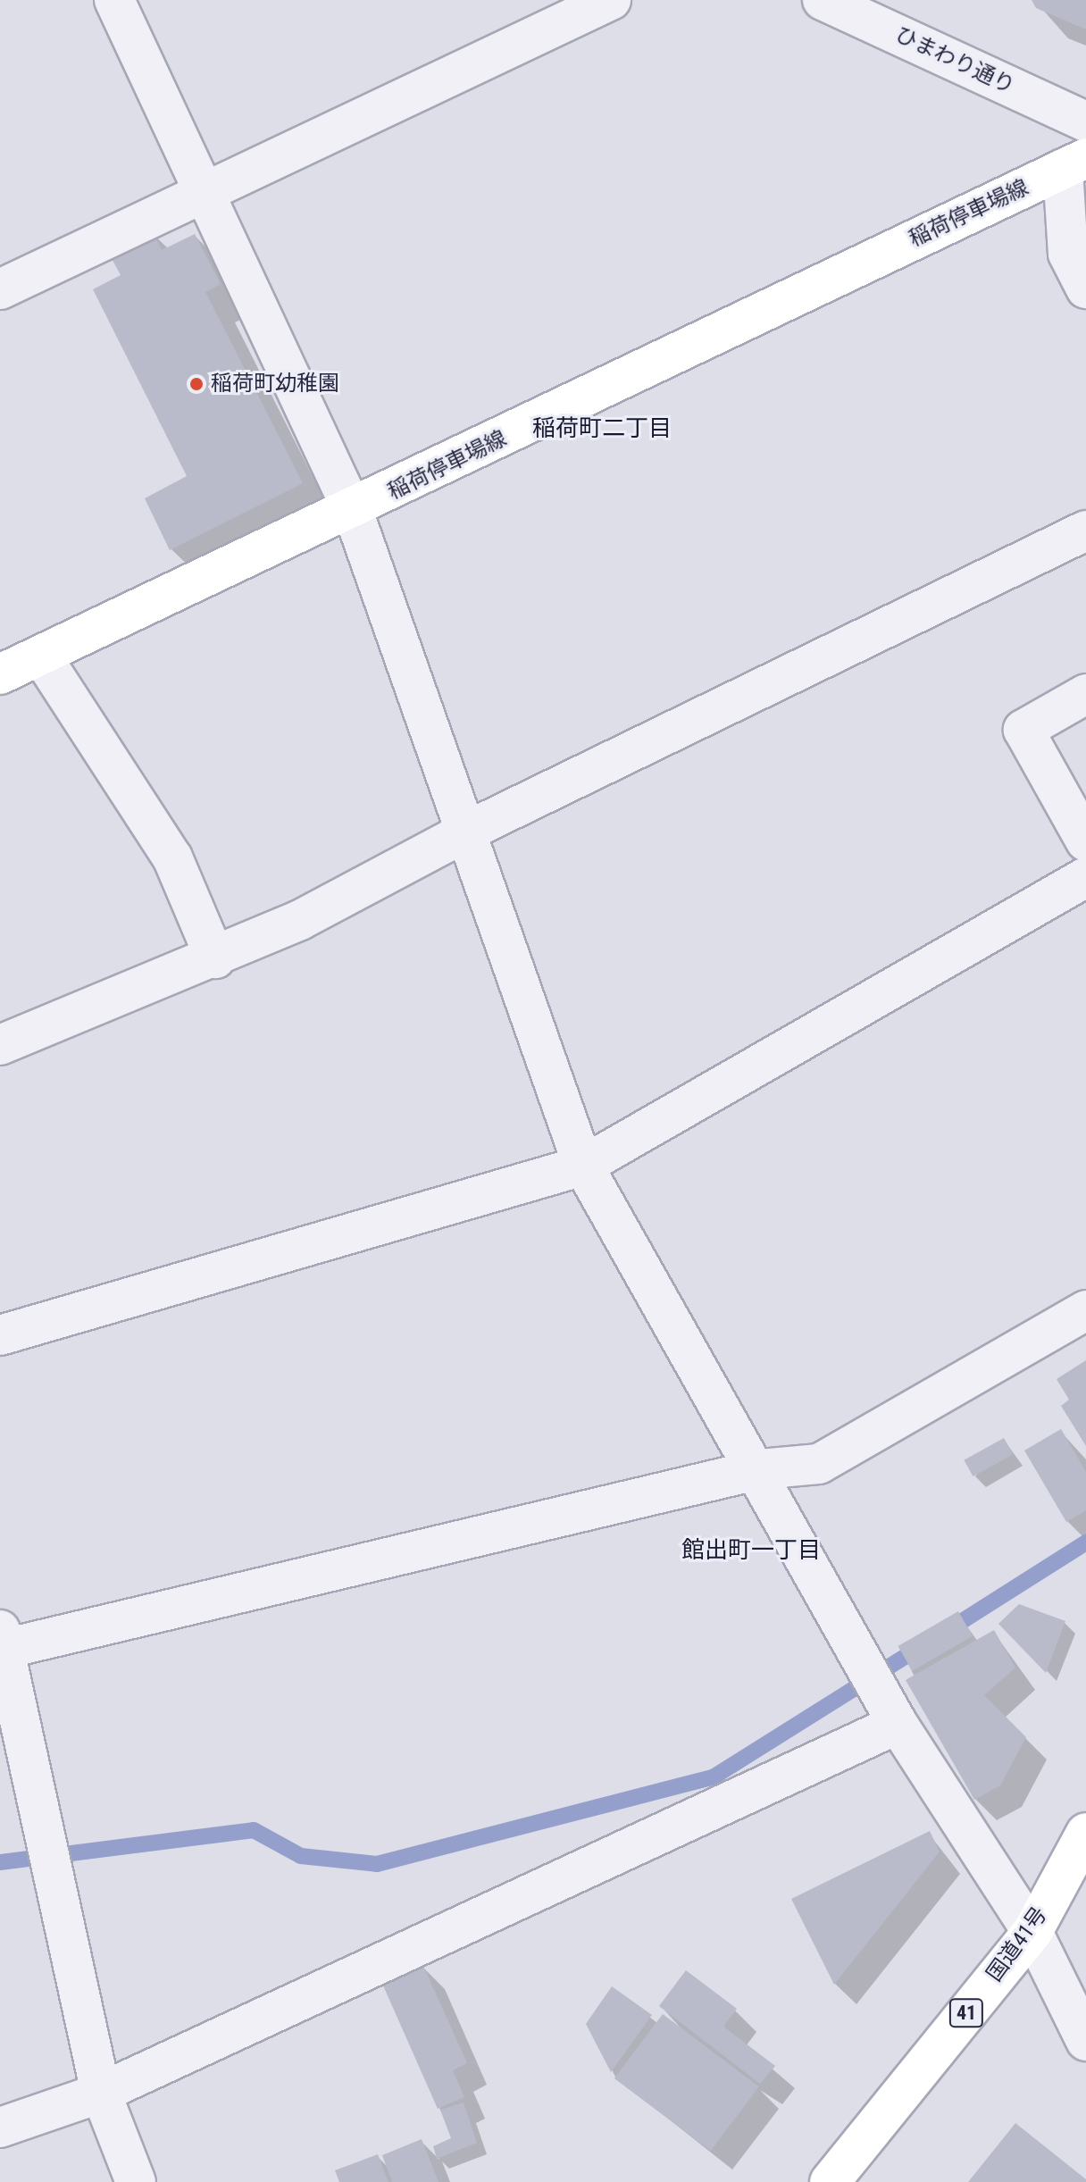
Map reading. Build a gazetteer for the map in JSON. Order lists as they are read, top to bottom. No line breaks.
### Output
{"streets":{"main road":["稲荷停車場線","国道41号","41"],"street":["ひまわり通り"]},"districts":["稲荷町二丁目","館出町一丁目"],"places":["稲荷町幼稚園"]}
